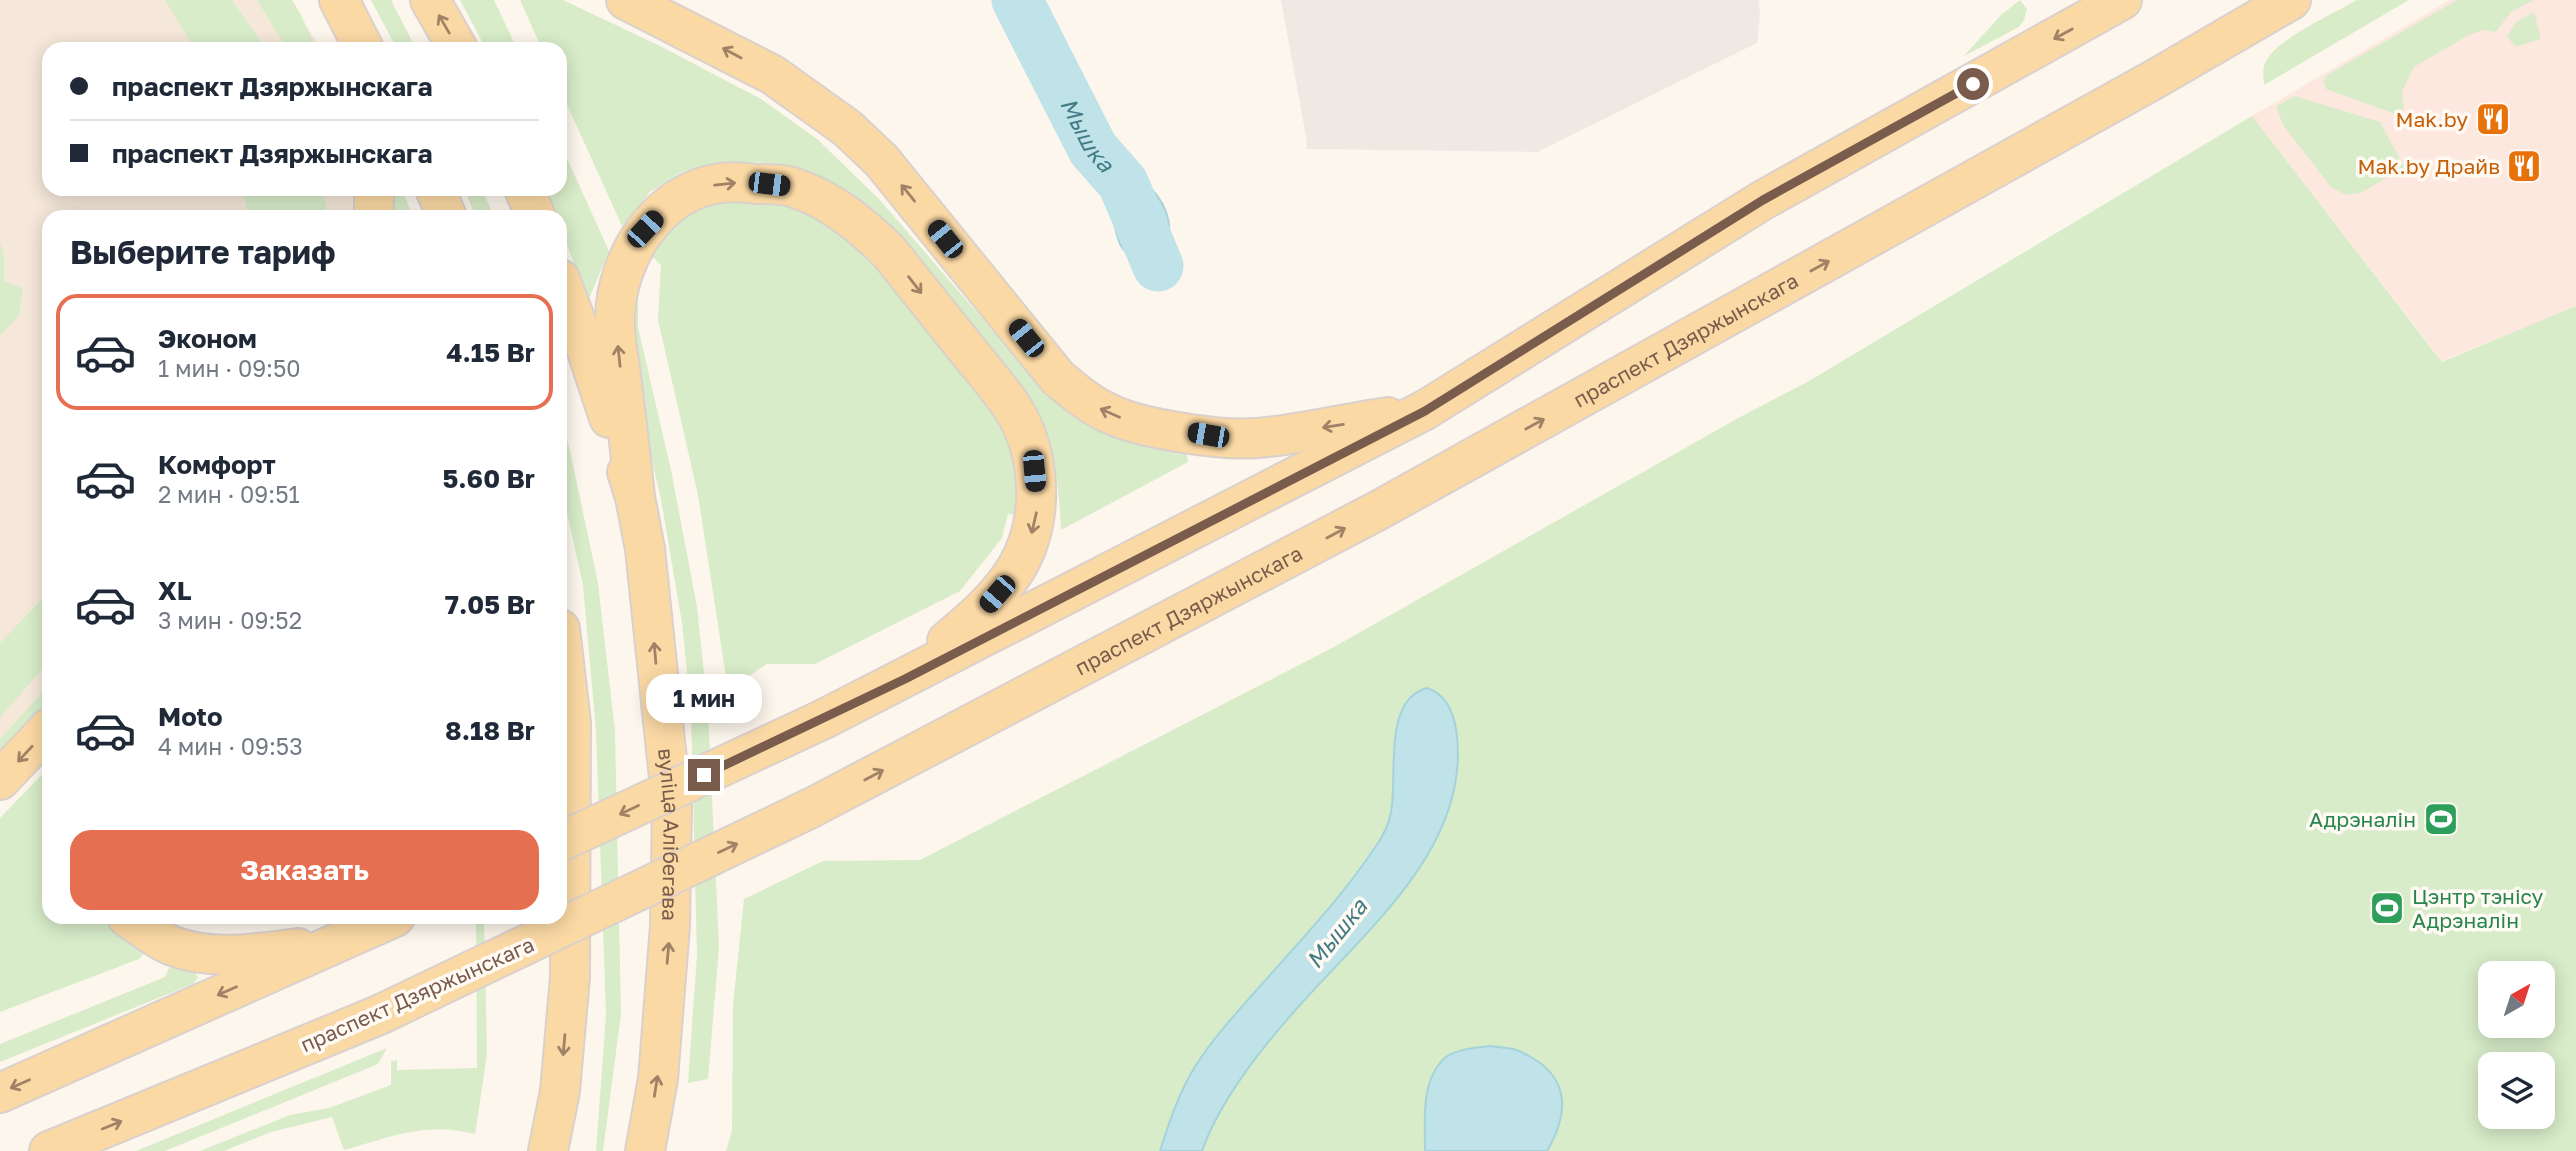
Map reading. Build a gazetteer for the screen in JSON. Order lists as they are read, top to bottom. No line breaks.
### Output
{"streets":{"main road":["праспект Дзяржынскага","вуліца Алібегава"]},"water":["Мышка"],"places":{"restaurant":["Mak.by","Маk.by Драйв"],"sports":["Адрэналін","Цэнтр тэнісу Адрэналін"]},"north":"top right","page":{"banner":["праспект Дзяржынскага","праспект Дзяржынскага"],"heading":"Выберите тариф","list":[{"name":"Эконом","note":"1 мин · 09:50","value":"4.15 Br"},{"name":"Комфорт","note":"2 мин · 09:51","value":"5.60 Br"},{"name":"XL","note":"3 мин · 09:52","value":"7.05 Br"},{"name":"Moto","note":"4 мин · 09:53","value":"8.18 Br"}],"bubble":"1 мин","buttons":"Заказать"}}
